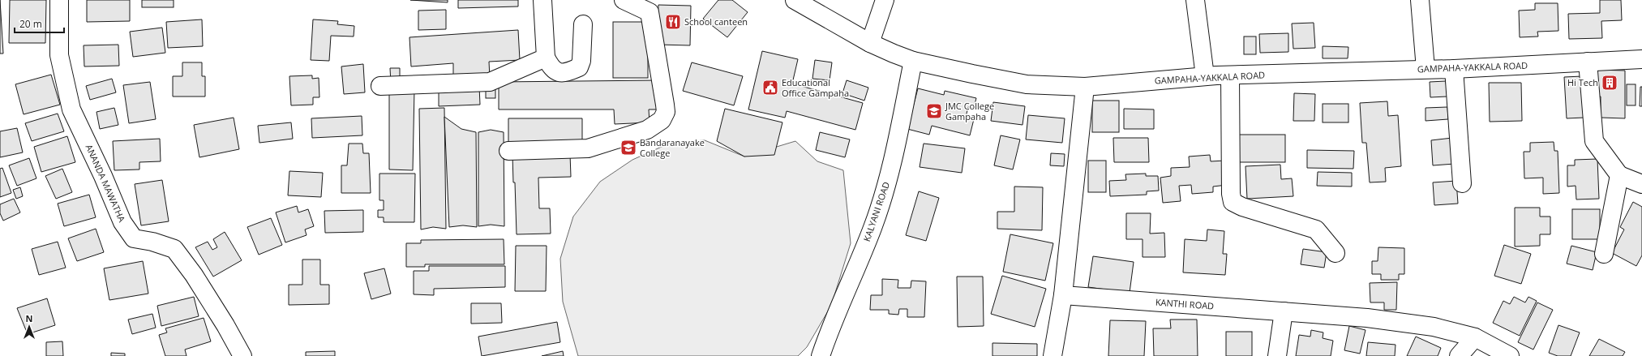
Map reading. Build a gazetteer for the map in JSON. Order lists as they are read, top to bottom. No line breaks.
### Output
{"streets":{"main road":["GAMPAHA-YAKKALA ROAD","ANANDA MAWATHA","KALYANI ROAD","KANTHI ROAD"]},"crossings":[["GAMPAHA-YAKKALA ROAD","KALYANI ROAD"]],"places":{"restaurant":["School canteen"],"building":["Hi Tech"],"public building":["Educational Office Gampaha"],"school or university":["JMC College Gampaha","Bandaranayake College"]},"scale_bar":"20 m","north":"top"}
